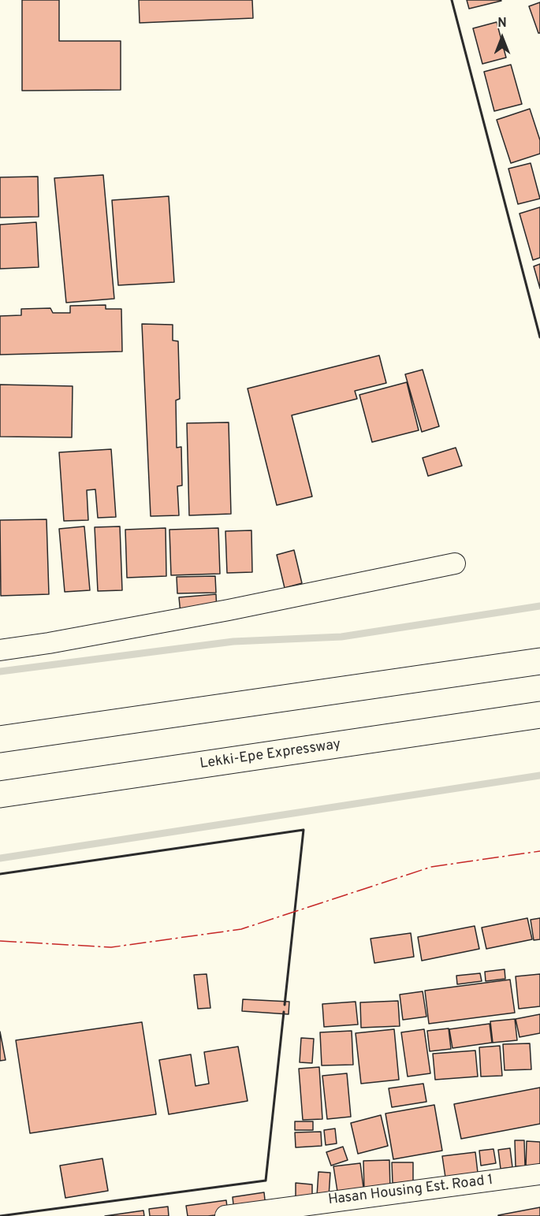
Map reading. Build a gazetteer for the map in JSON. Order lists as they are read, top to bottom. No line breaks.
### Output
{"streets":{"highway":["Lekki-Epe Expressway"],"street":["Hasan Housing Est. Road 1"]},"north":"top"}
